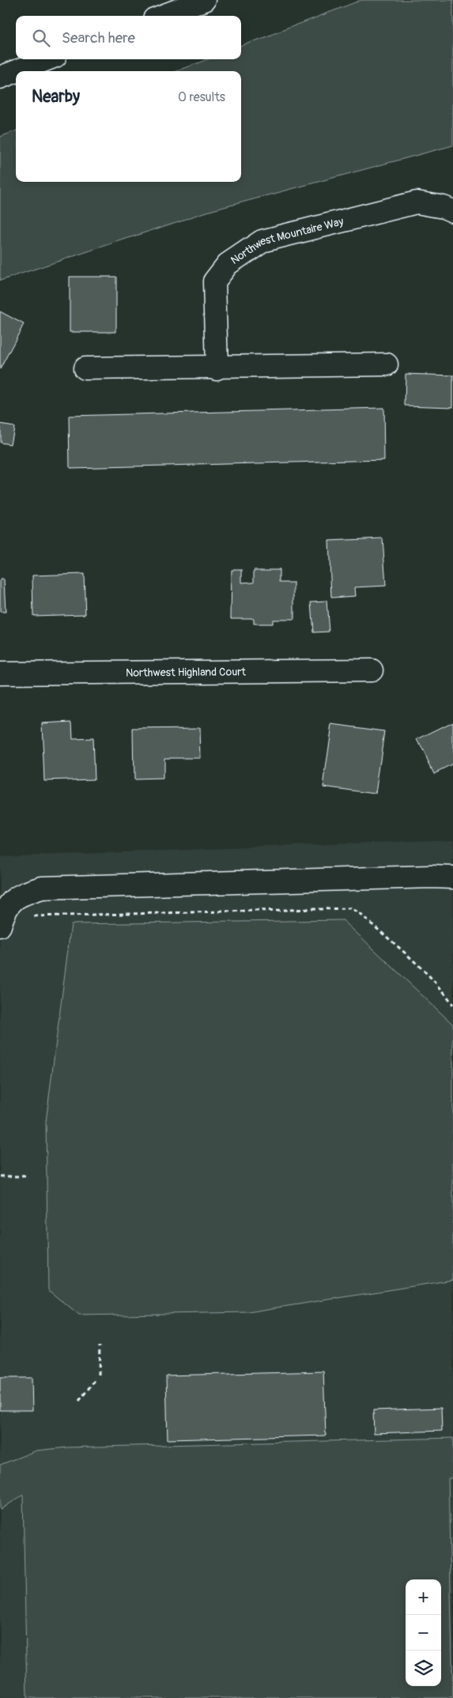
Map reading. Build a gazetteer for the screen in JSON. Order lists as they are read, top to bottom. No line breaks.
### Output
{"streets":{"main road":["Northwest Mountaire Way","Northwest Highland Court"]},"page":{"search":"Search here","heading":["Nearby","0 results"],"map_buttons":["+","−"]}}
